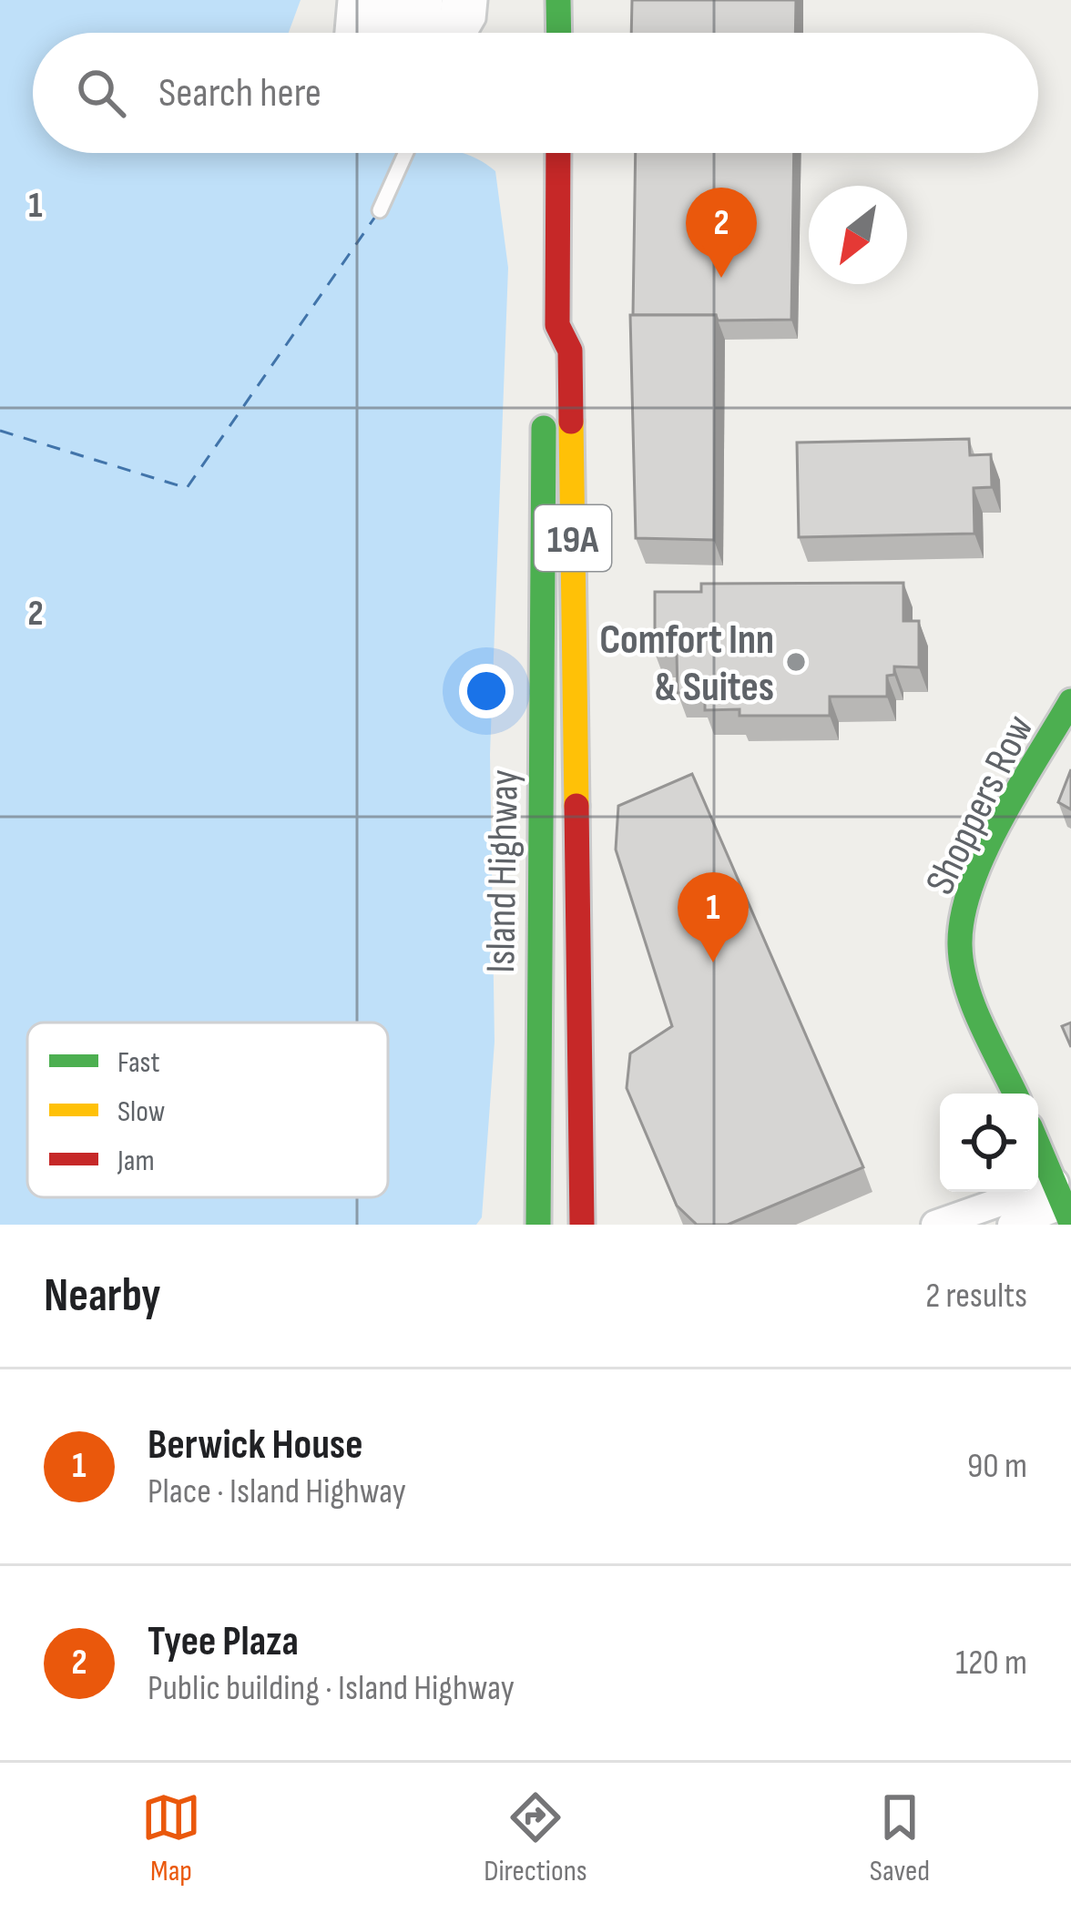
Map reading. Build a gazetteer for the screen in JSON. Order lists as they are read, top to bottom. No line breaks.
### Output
{"streets":{"main road":["19A","Shoppers Row","Island Highway"]},"places":["Comfort Inn & Suites"],"legend":["Fast","Slow","Jam"],"north":"bottom left","page":{"search":"Search here","pins":["2","1"],"heading":["Nearby","2 results"],"list":[{"mark":"1","name":"Berwick House","note":"Place · Island Highway","value":"90 m"},{"mark":"2","name":"Tyee Plaza","note":"Public building · Island Highway","value":"120 m"}],"nav":["Map","Directions","Saved"]},"grid":{"rows":["1","2"]}}
